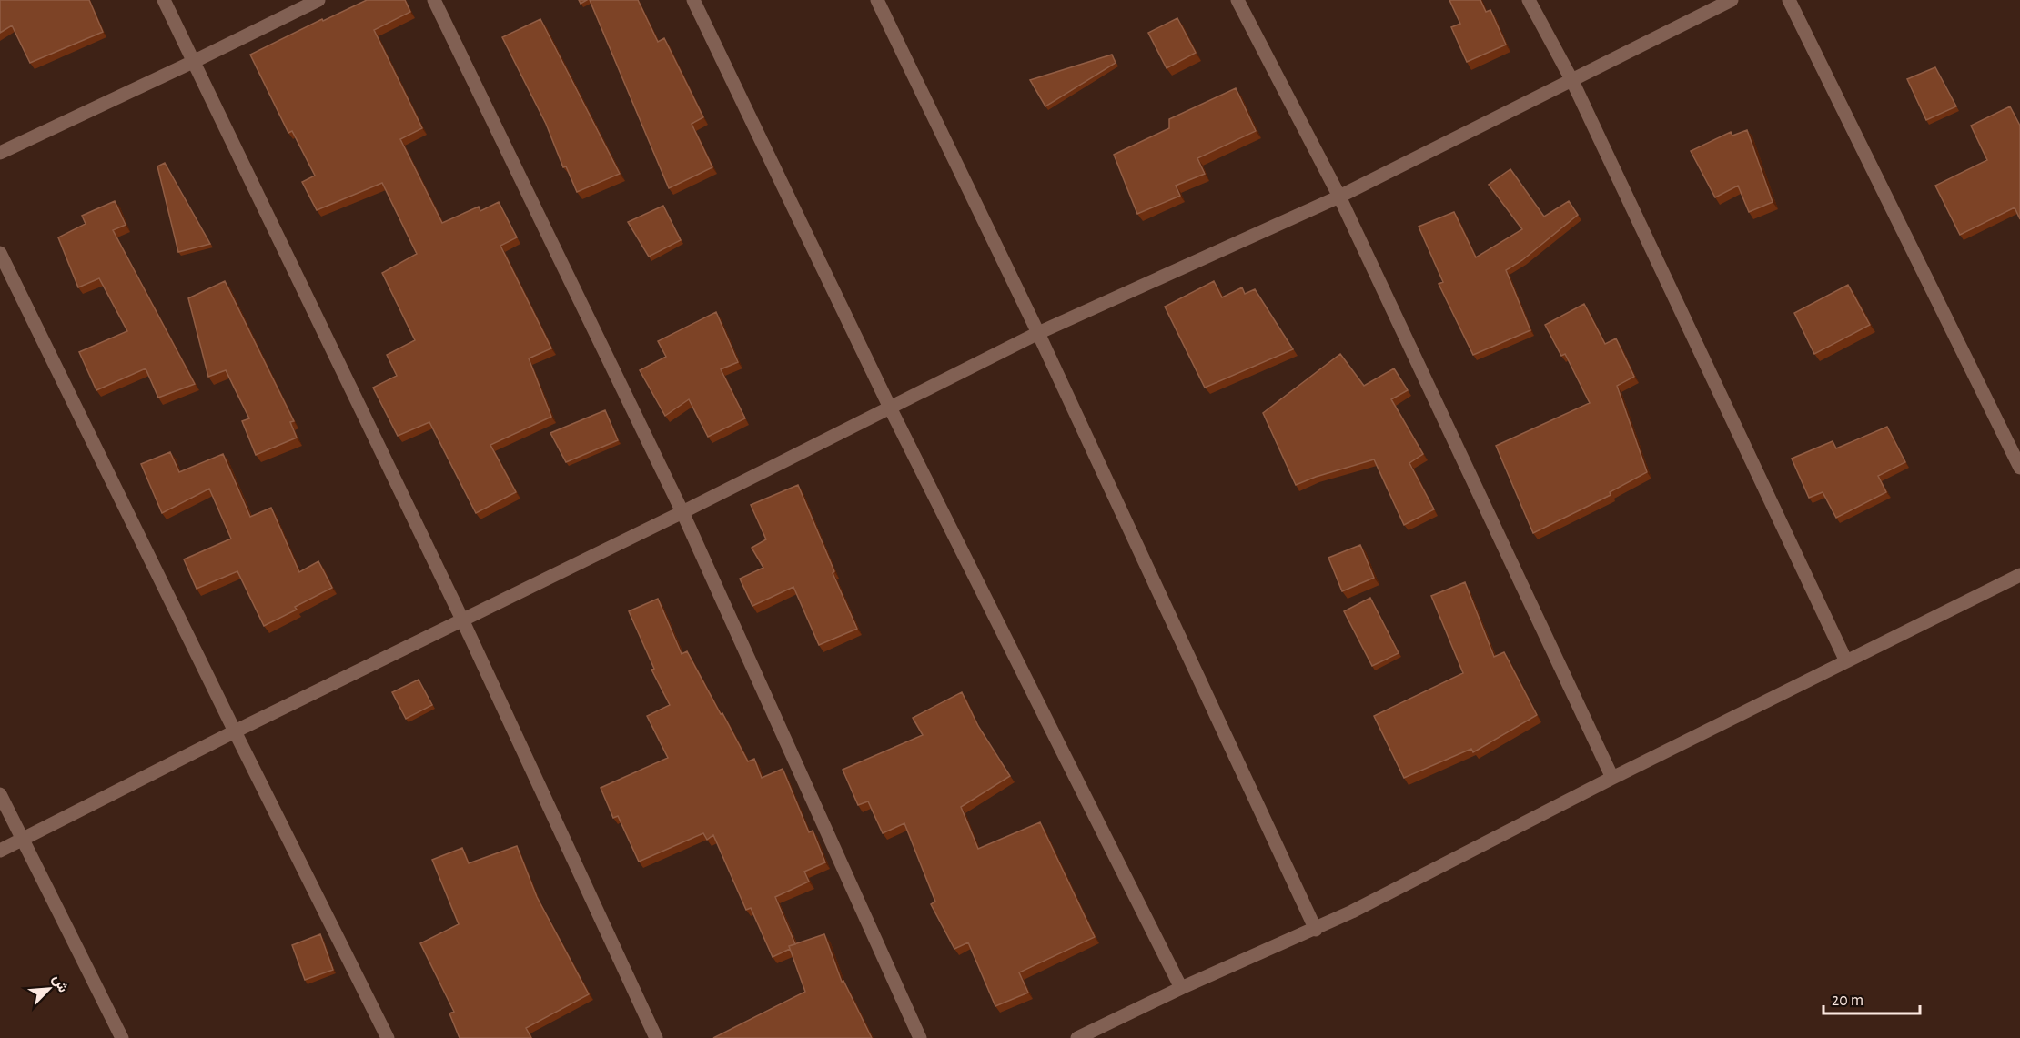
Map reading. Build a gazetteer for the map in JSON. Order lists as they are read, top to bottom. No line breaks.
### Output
{"scale_bar":"20 m","north":"top right"}
